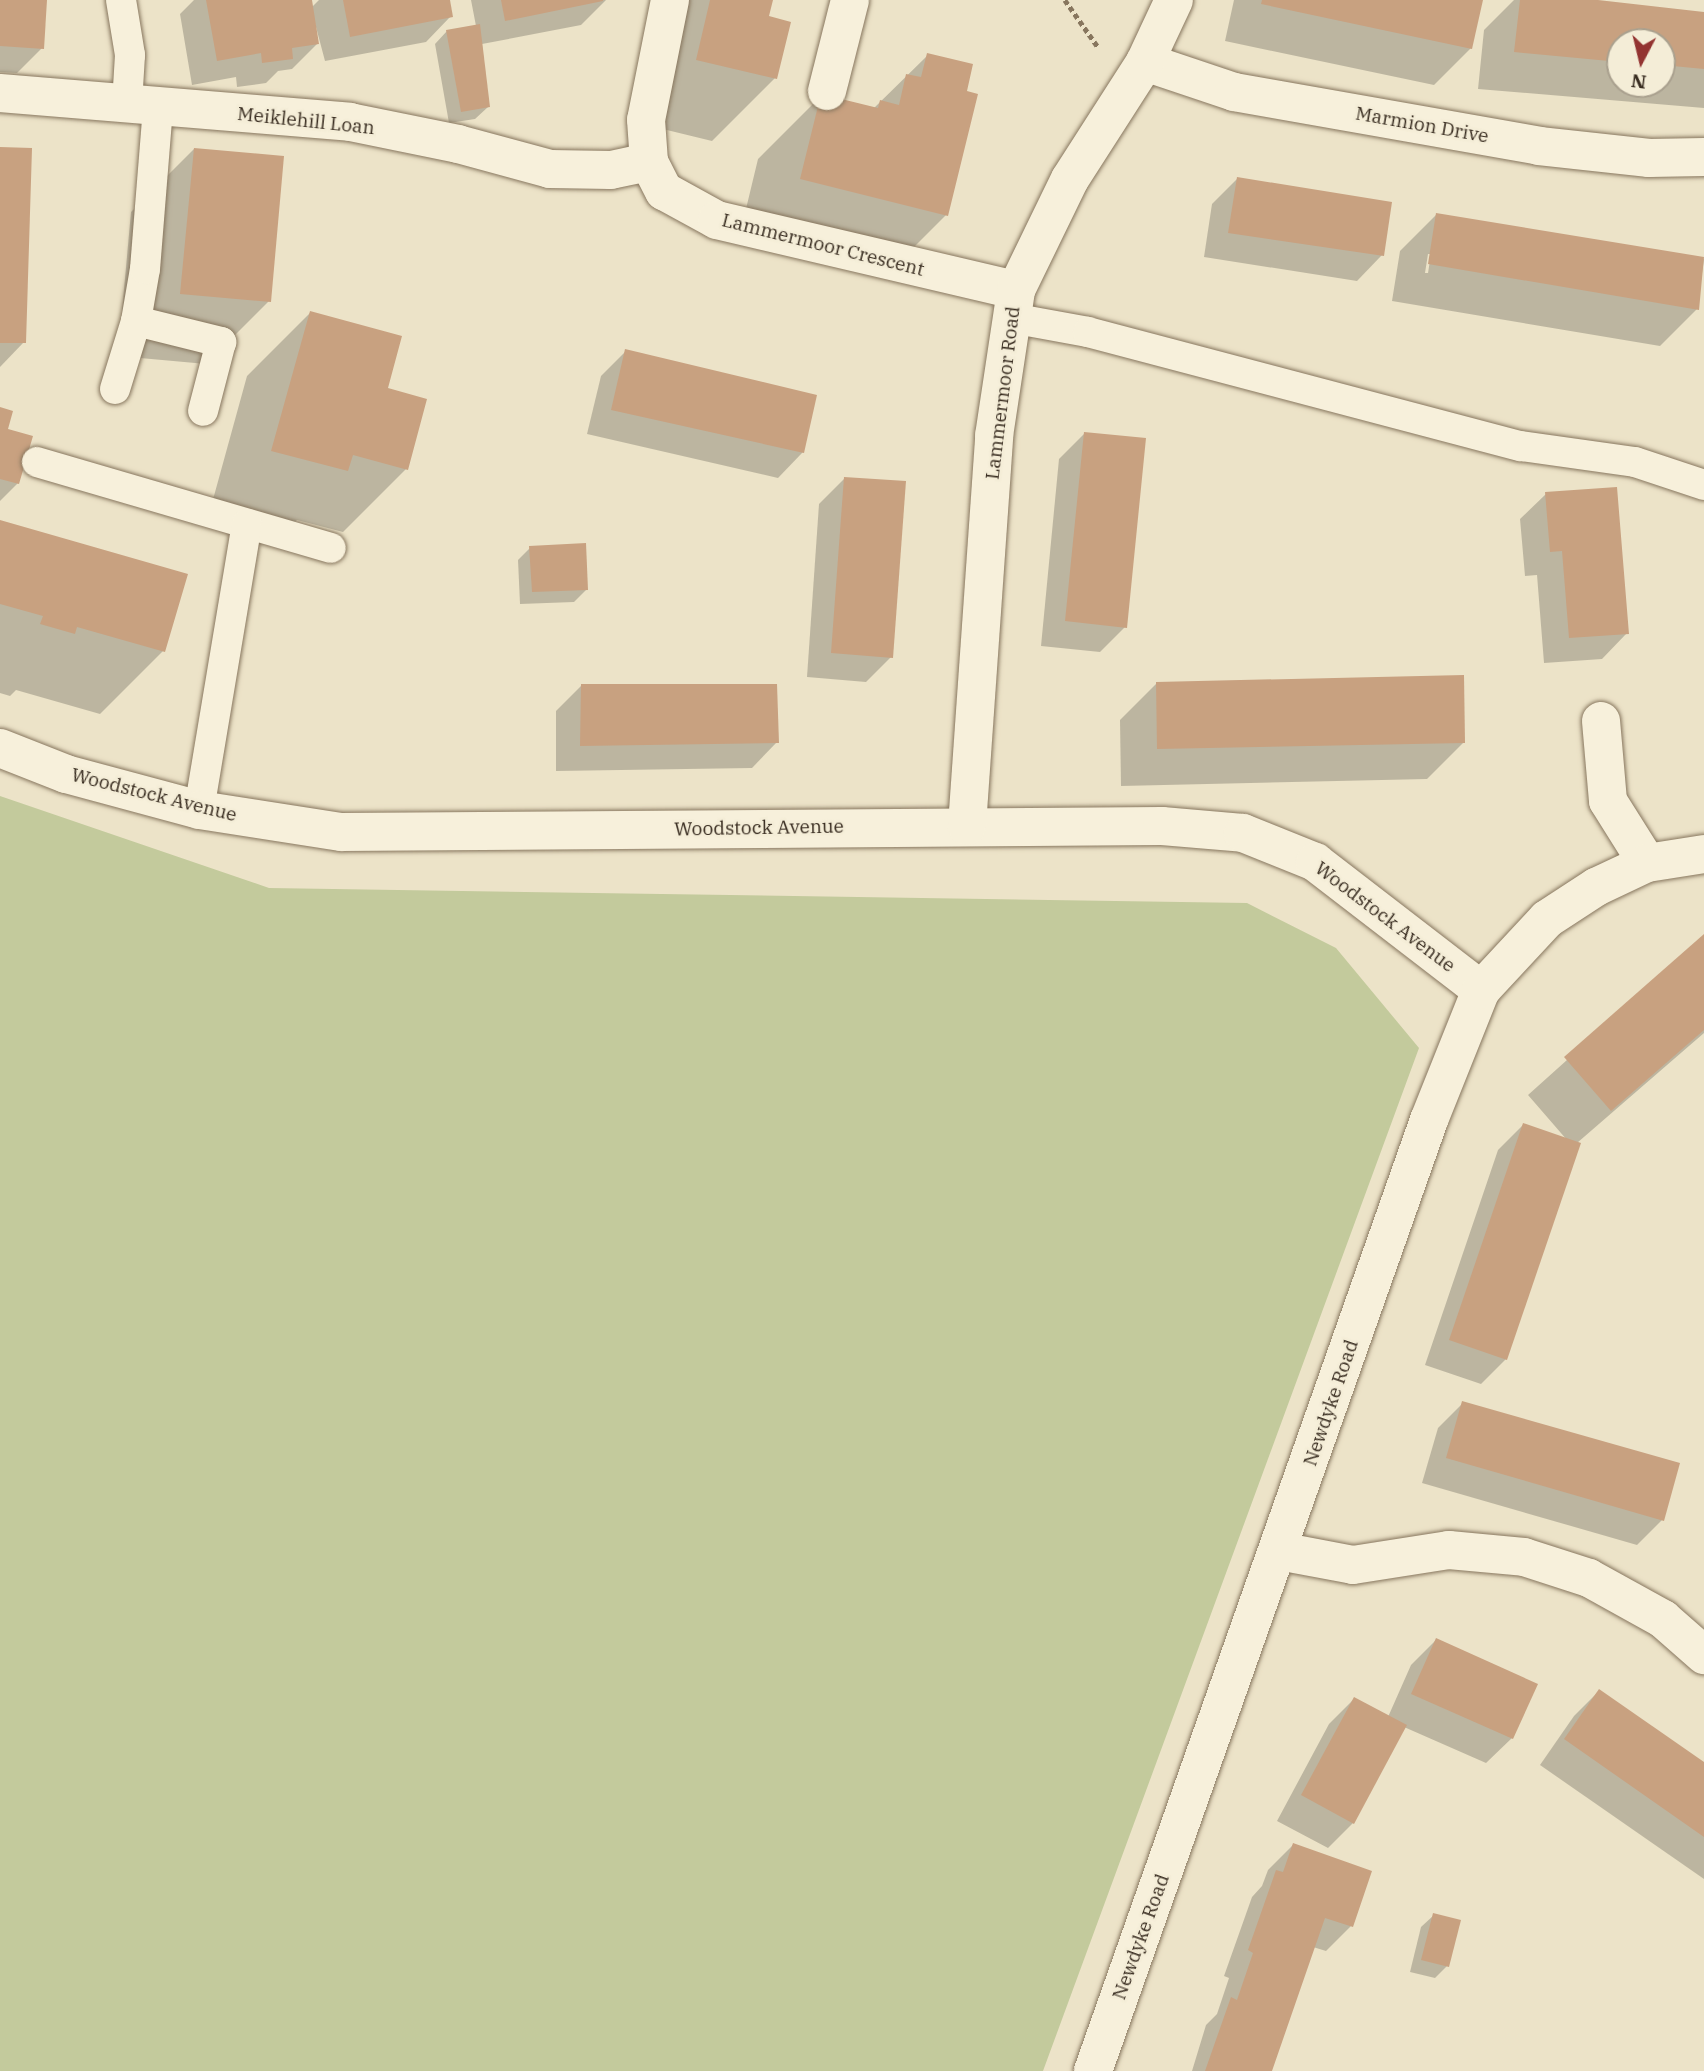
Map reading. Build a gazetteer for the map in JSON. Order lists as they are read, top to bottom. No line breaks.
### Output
{"streets":{"street":["Meiklehill Loan","Marmion Drive","Lammermoor Crescent","Lammermoor Road","Woodstock Avenue","Newdyke Road"]},"crossings":[["Meiklehill Loan","Lammermoor Crescent"],["Marmion Drive","Lammermoor Road"],["Lammermoor Crescent","Lammermoor Road"],["Lammermoor Road","Woodstock Avenue"],["Woodstock Avenue","Newdyke Road"]],"north":"bottom"}
